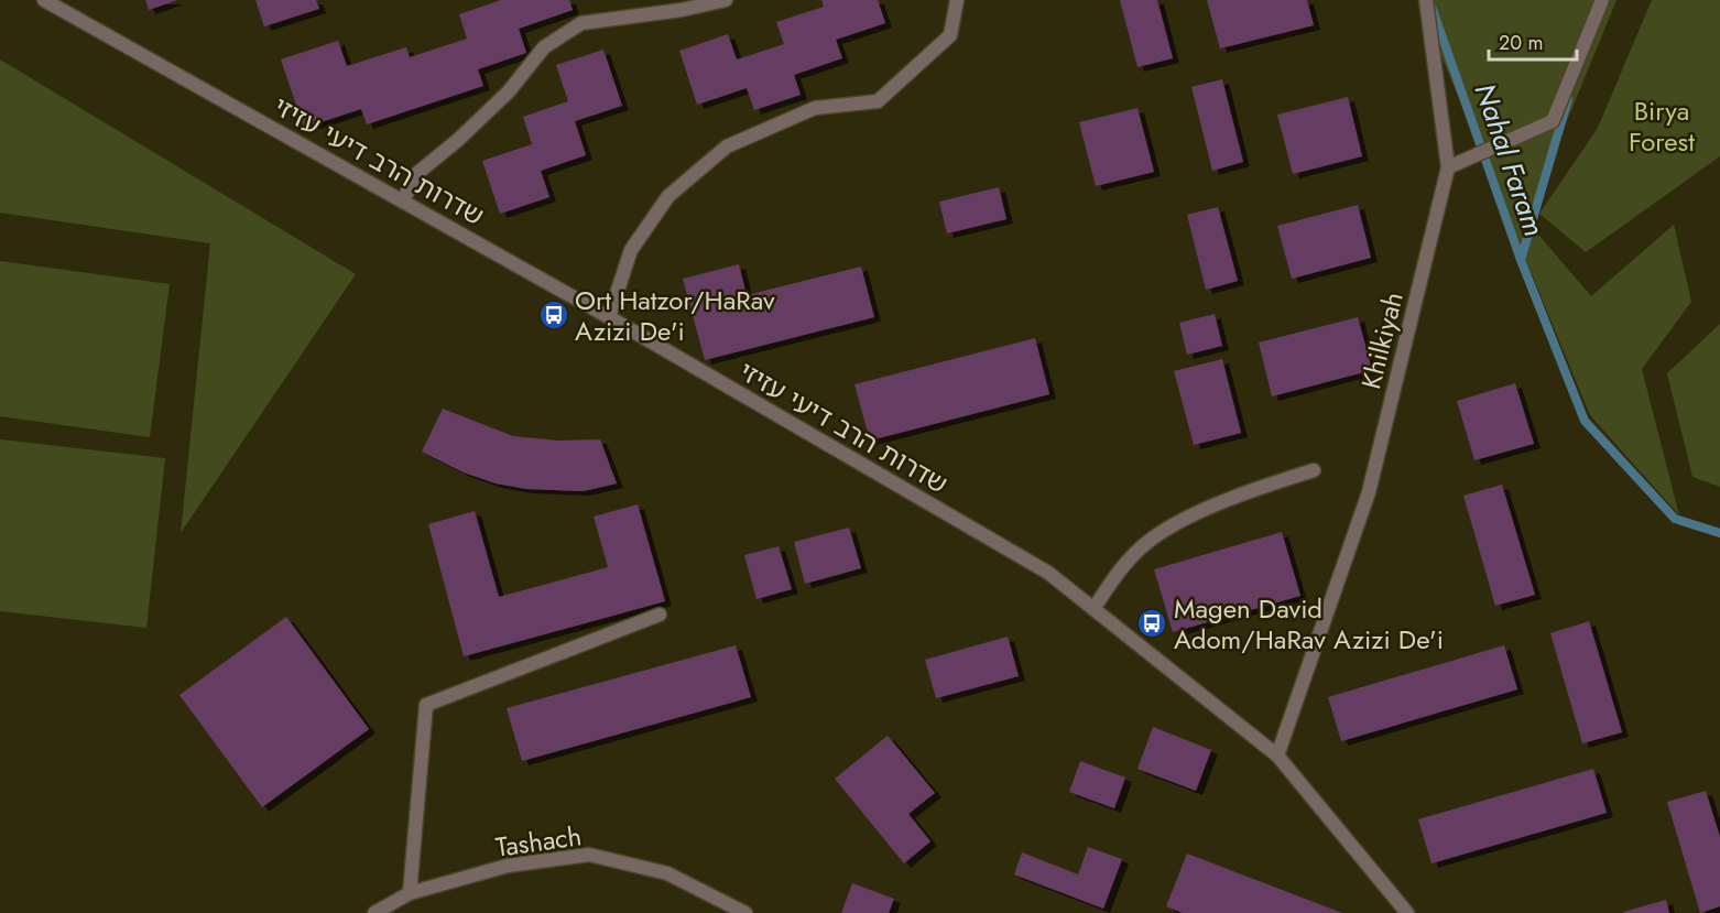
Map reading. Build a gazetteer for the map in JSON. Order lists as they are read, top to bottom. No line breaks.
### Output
{"streets":{"street":["שדרות הרב דיעי עזיזי","Khilkiyah","Tashach"]},"crossings":[["שדרות הרב דיעי עזיזי","Khilkiyah"]],"water":["Nahal Faram"],"parks":["Birya Forest"],"places":{"bus stop":["Ort Hatzor/HaRav Azizi De'i","Magen David Adom/HaRav Azizi De'i"]},"scale_bar":"20 m"}
